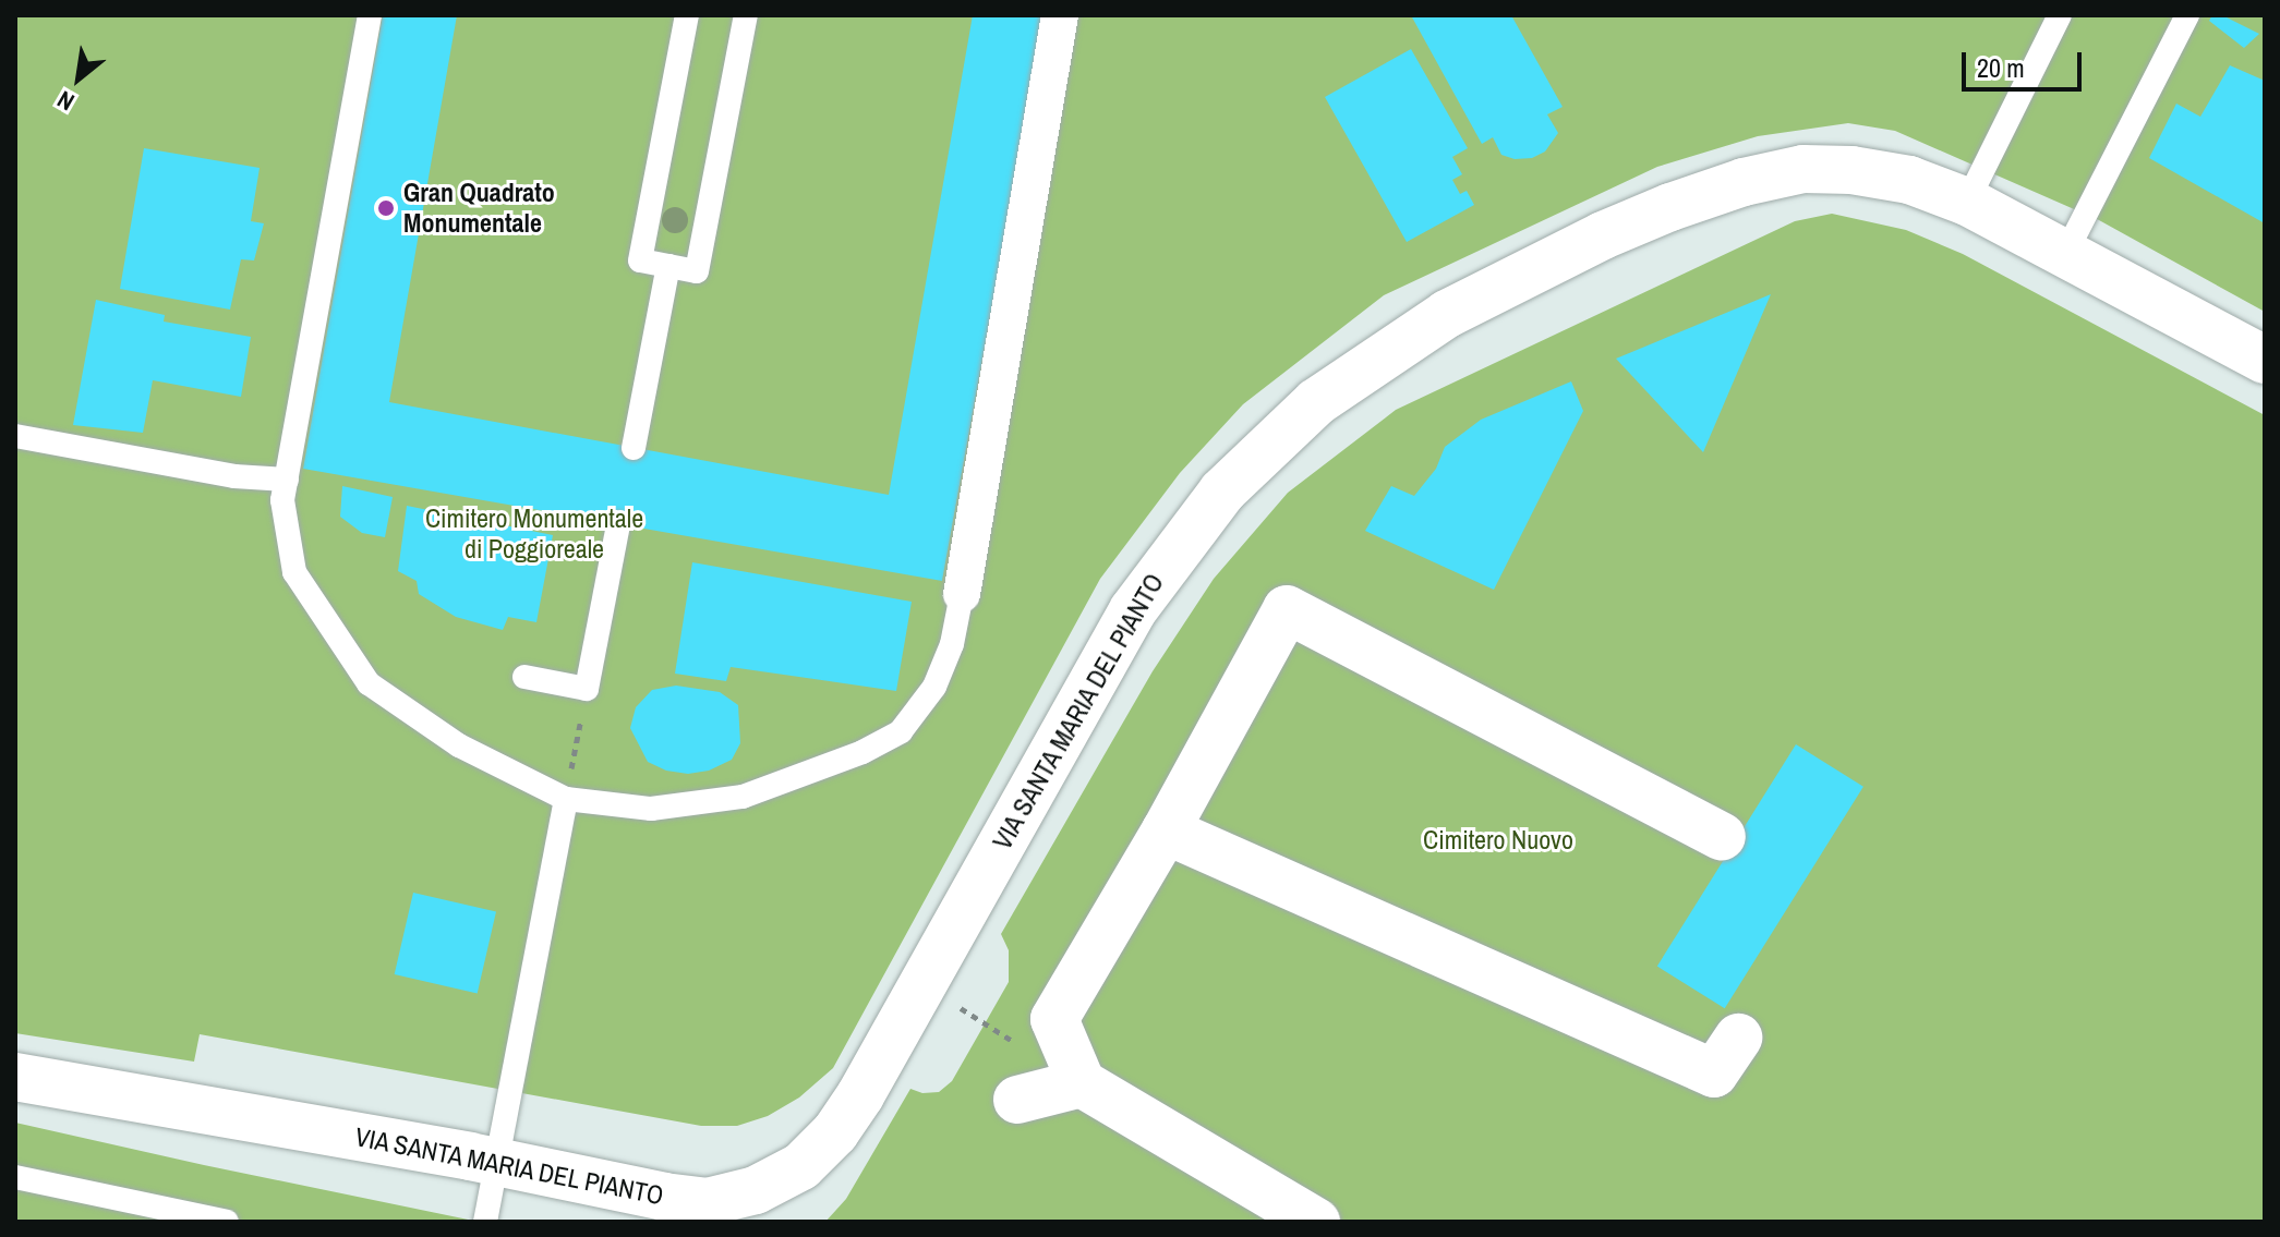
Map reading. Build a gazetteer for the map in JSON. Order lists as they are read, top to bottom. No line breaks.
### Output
{"streets":{"street":["VIA SANTA MARIA DEL PIANTO"]},"parks":["Cimitero Monumentale di Poggioreale","Cimitero Nuovo"],"places":["Gran Quadrato Monumentale"],"scale_bar":"20 m","north":"bottom left"}
